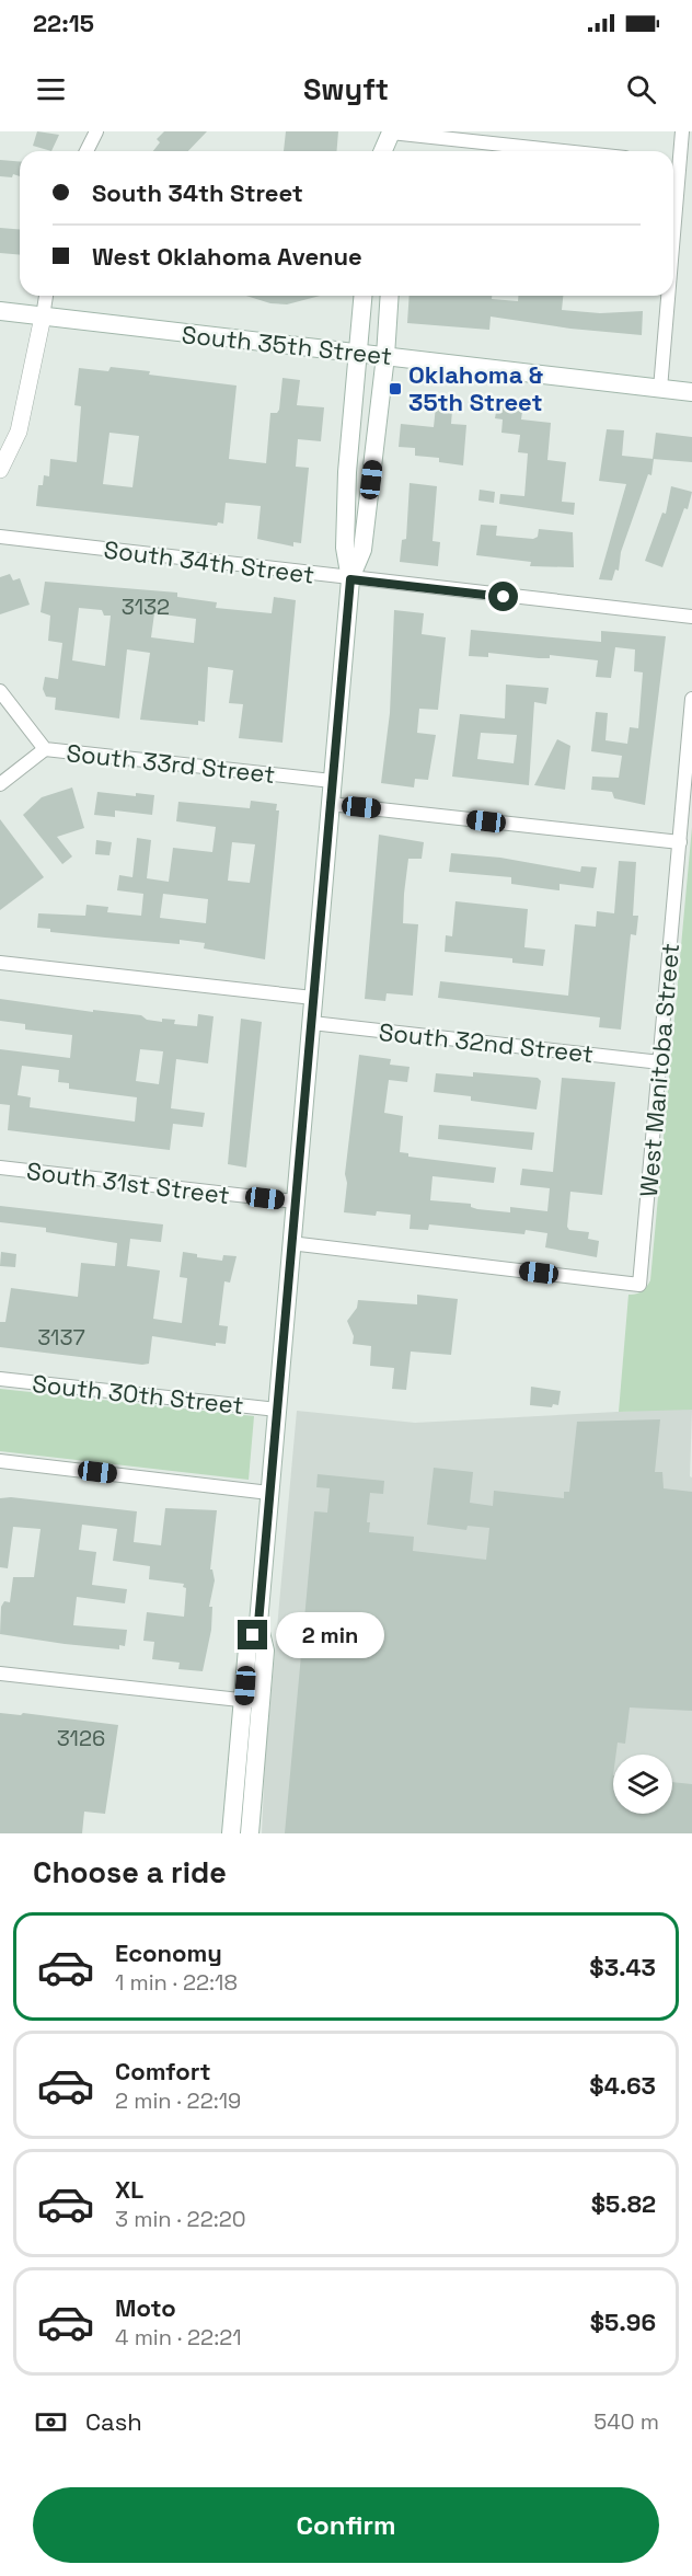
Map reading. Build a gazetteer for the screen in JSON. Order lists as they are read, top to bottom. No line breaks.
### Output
{"streets":{"main road":["South 35th Street"],"street":["South 34th Street","South 33rd Street","South 32nd Street","West Manitoba Street","South 31st Street","South 30th Street"]},"crossings":[["South 32nd Street","West Manitoba Street"]],"places":{"transit":["Oklahoma & 35th Street"]},"house_numbers":["3132","3137","3126"],"page":{"status":"22:15","header":"Swyft","banner":["South 34th Street","West Oklahoma Avenue"],"bubble":"2 min","heading":"Choose a ride","list":[{"name":"Economy","note":"1 min · 22:18","value":"$3.43"},{"name":"Comfort","note":"2 min · 22:19","value":"$4.63"},{"name":"XL","note":"3 min · 22:20","value":"$5.82"},{"name":"Moto","note":"4 min · 22:21","value":"$5.96"}],"pay":["Cash","540 m"],"buttons":"Confirm"}}
